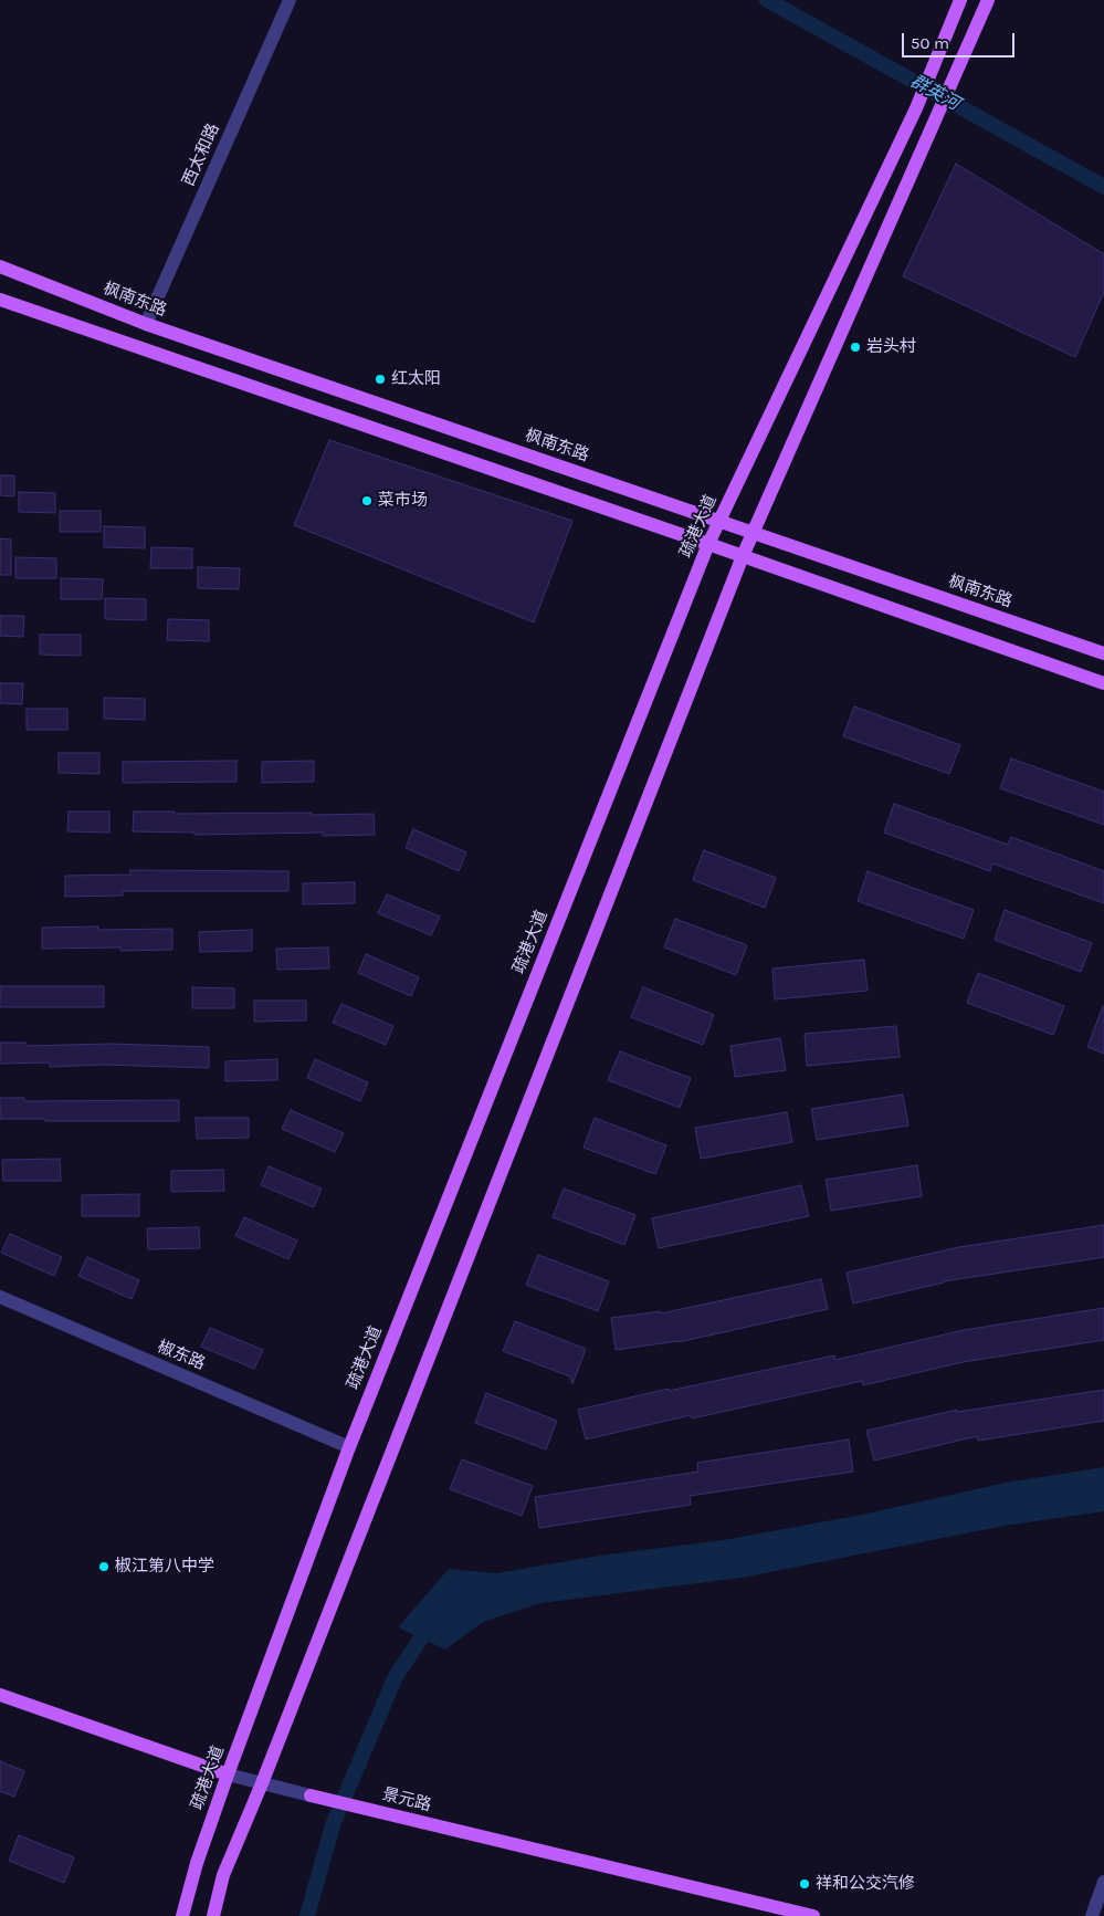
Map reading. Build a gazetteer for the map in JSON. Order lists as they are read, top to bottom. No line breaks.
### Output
{"streets":{"main road":["枫南东路","疏港大道","景元路"],"street":["西太和路","椒东路"]},"crossings":[["西太和路","枫南东路"],["枫南东路","疏港大道"],["疏港大道","椒东路"],["疏港大道","景元路"]],"water":["群英河"],"places":["岩头村","红太阳","菜市场","椒江第八中学","祥和公交汽修"],"scale_bar":"50 m"}
